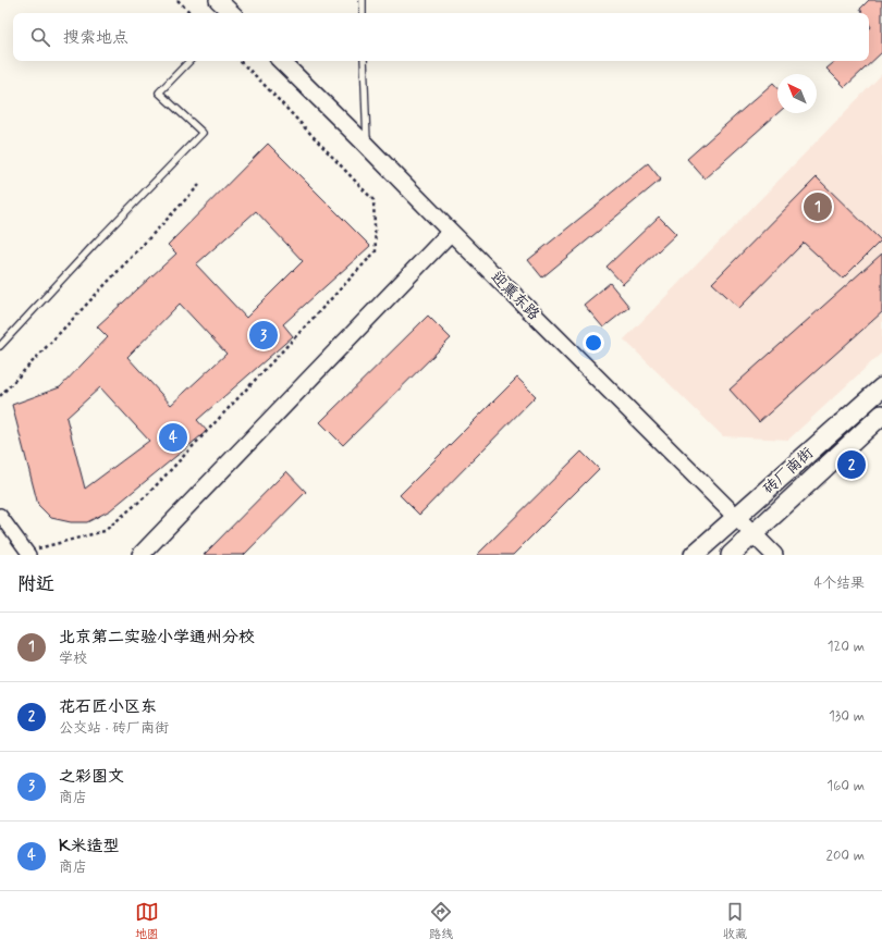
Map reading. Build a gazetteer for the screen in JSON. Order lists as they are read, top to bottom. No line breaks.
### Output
{"streets":{"main road":["砖厂南街"],"street":["迎熏东路"]},"crossings":[["迎熏东路","砖厂南街"]],"north":"top left","page":{"search":"搜索地点","pins":["1","3","4","2"],"heading":["附近","4个结果"],"list":[{"mark":"1","name":"北京第二实验小学通州分校","note":"学校","value":"120 m"},{"mark":"2","name":"花石匠小区东","note":"公交站 · 砖厂南街","value":"130 m"},{"mark":"3","name":"之彩图文","note":"商店","value":"160 m"},{"mark":"4","name":"K米造型","note":"商店","value":"200 m"}],"nav":["地图","路线","收藏"]}}
